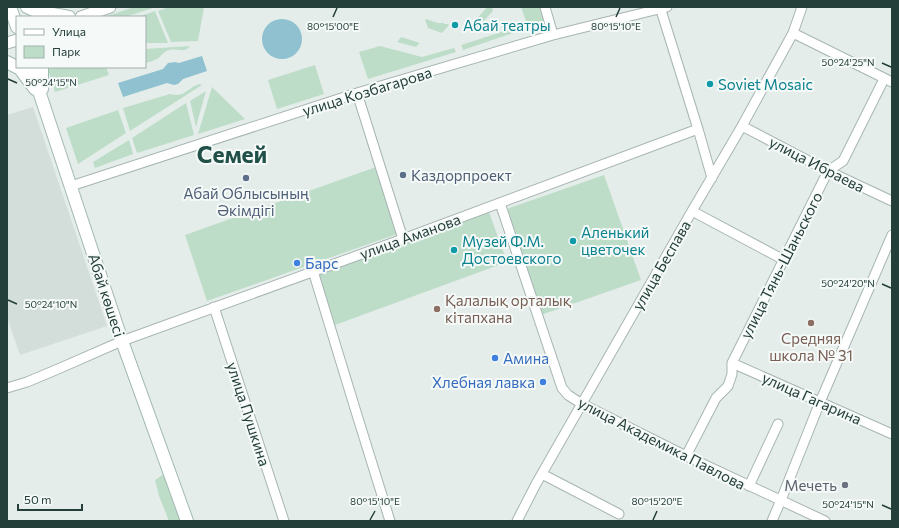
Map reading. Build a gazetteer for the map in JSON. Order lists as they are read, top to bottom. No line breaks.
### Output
{"streets":{"main road":["Абай көшесі"],"street":["улица Козбагарова","улица Ибраева","улица Аманова","улица Беспава","улица Тянь-Шаньского","улица Гагарина","улица Пушкина","улица Академика Павлова"]},"crossings":[["улица Козбагарова","Абай көшесі"],["улица Ибраева","улица Беспава"],["улица Ибраева","улица Тянь-Шаньского"],["улица Аманова","Абай көшесі"],["улица Аманова","улица Пушкина"],["улица Аманова","улица Академика Павлова"],["улица Беспава","улица Академика Павлова"],["улица Тянь-Шаньского","улица Гагарина"],["улица Тянь-Шаньского","улица Академика Павлова"]],"districts":["Семей"],"places":["Абай театры","Soviet Mosaic","Каздорпроект","Абай Облысының Әкімдігі","Аленький цветочек","Музей Ф.М. Достоевского","Барс","Қалалық орталық кітапхана","Средняя школа № 31","Амина","Хлебная лавка","Мечеть"],"legend":["Улица","Парк"],"scale_bar":"50 m","coordinates":["80°15'00\"E","80°15'10\"E","50°24'25\"N","50°24'15\"N","50°24'20\"N","50°24'10\"N","80°15'20\"E"]}
